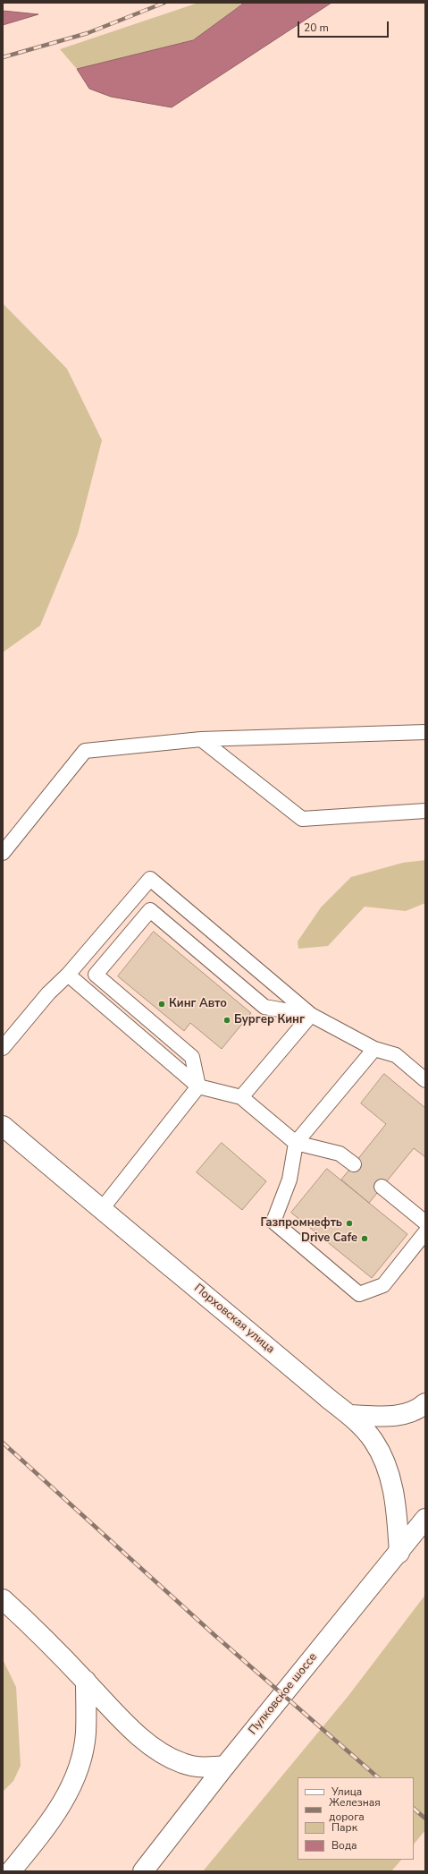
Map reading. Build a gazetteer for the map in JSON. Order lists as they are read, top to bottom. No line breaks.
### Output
{"streets":{"street":["Порховская улица","Пулковское шоссе"]},"crossings":[["Порховская улица","Пулковское шоссе"]],"places":["Кинг Авто","Бургер Кинг","Газпромнефть","Drive Cafe"],"legend":["Улица","Железная дорога","Парк","Вода"],"scale_bar":"20 m"}
